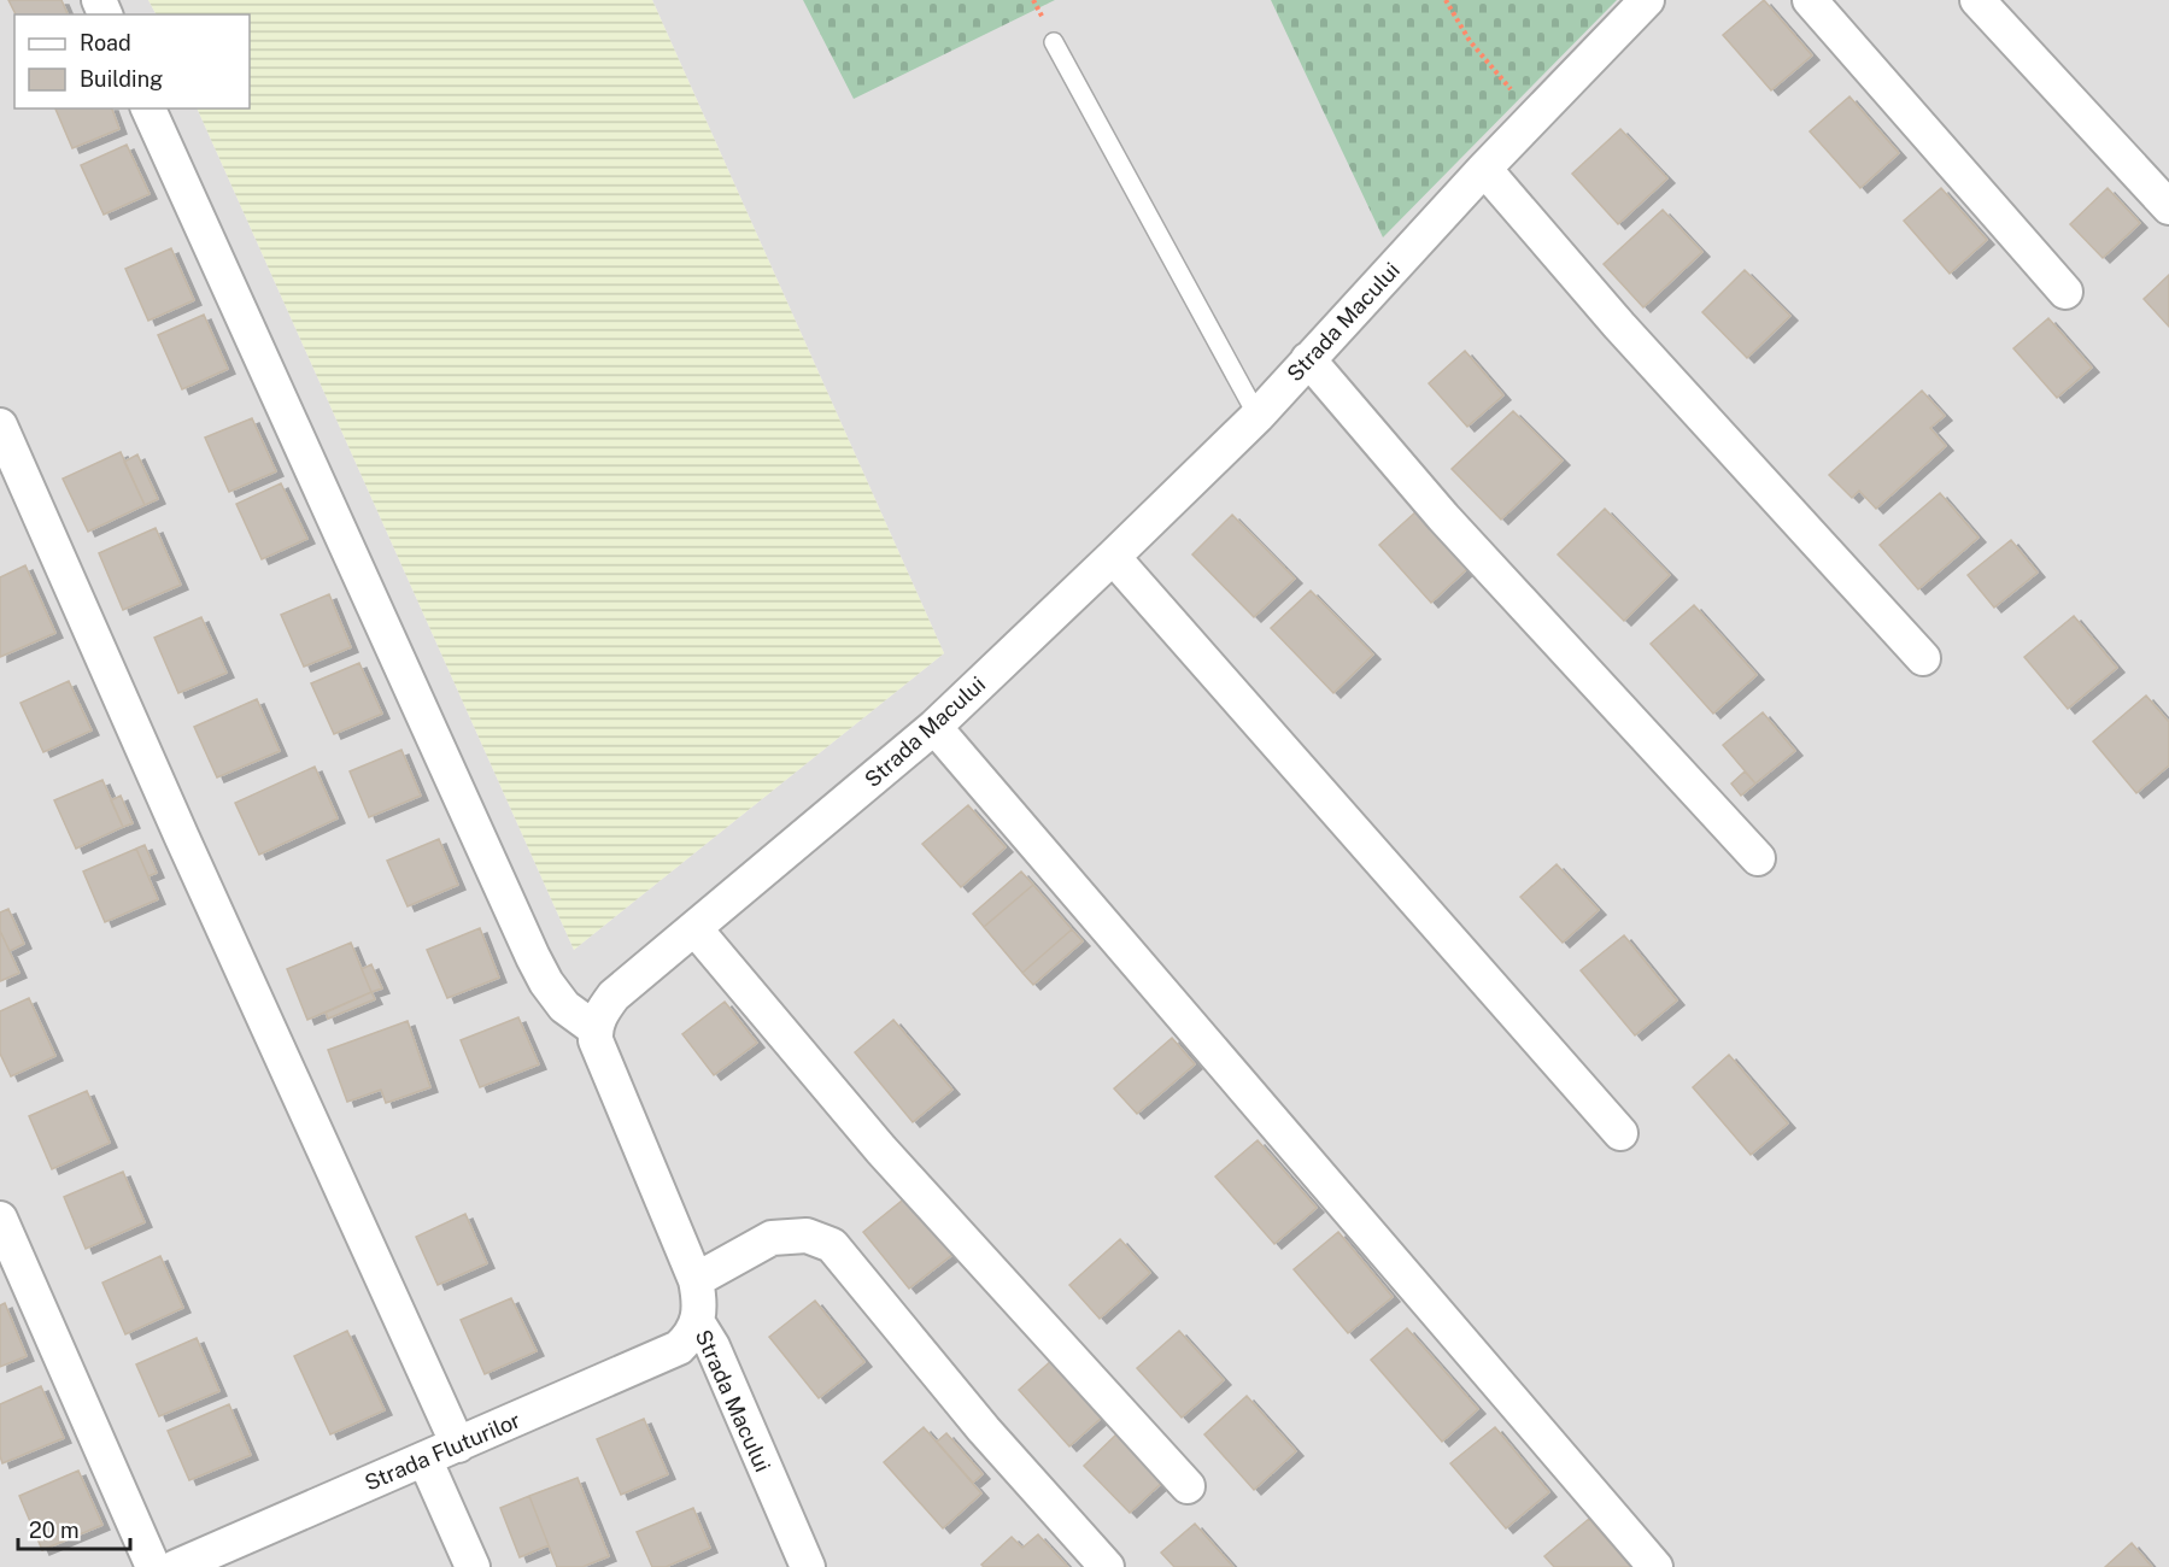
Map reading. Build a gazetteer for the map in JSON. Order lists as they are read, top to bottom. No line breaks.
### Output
{"streets":{"street":["Strada Macului","Strada Fluturilor"]},"crossings":[["Strada Macului","Strada Fluturilor"]],"legend":["Road","Building"],"scale_bar":"20 m"}
